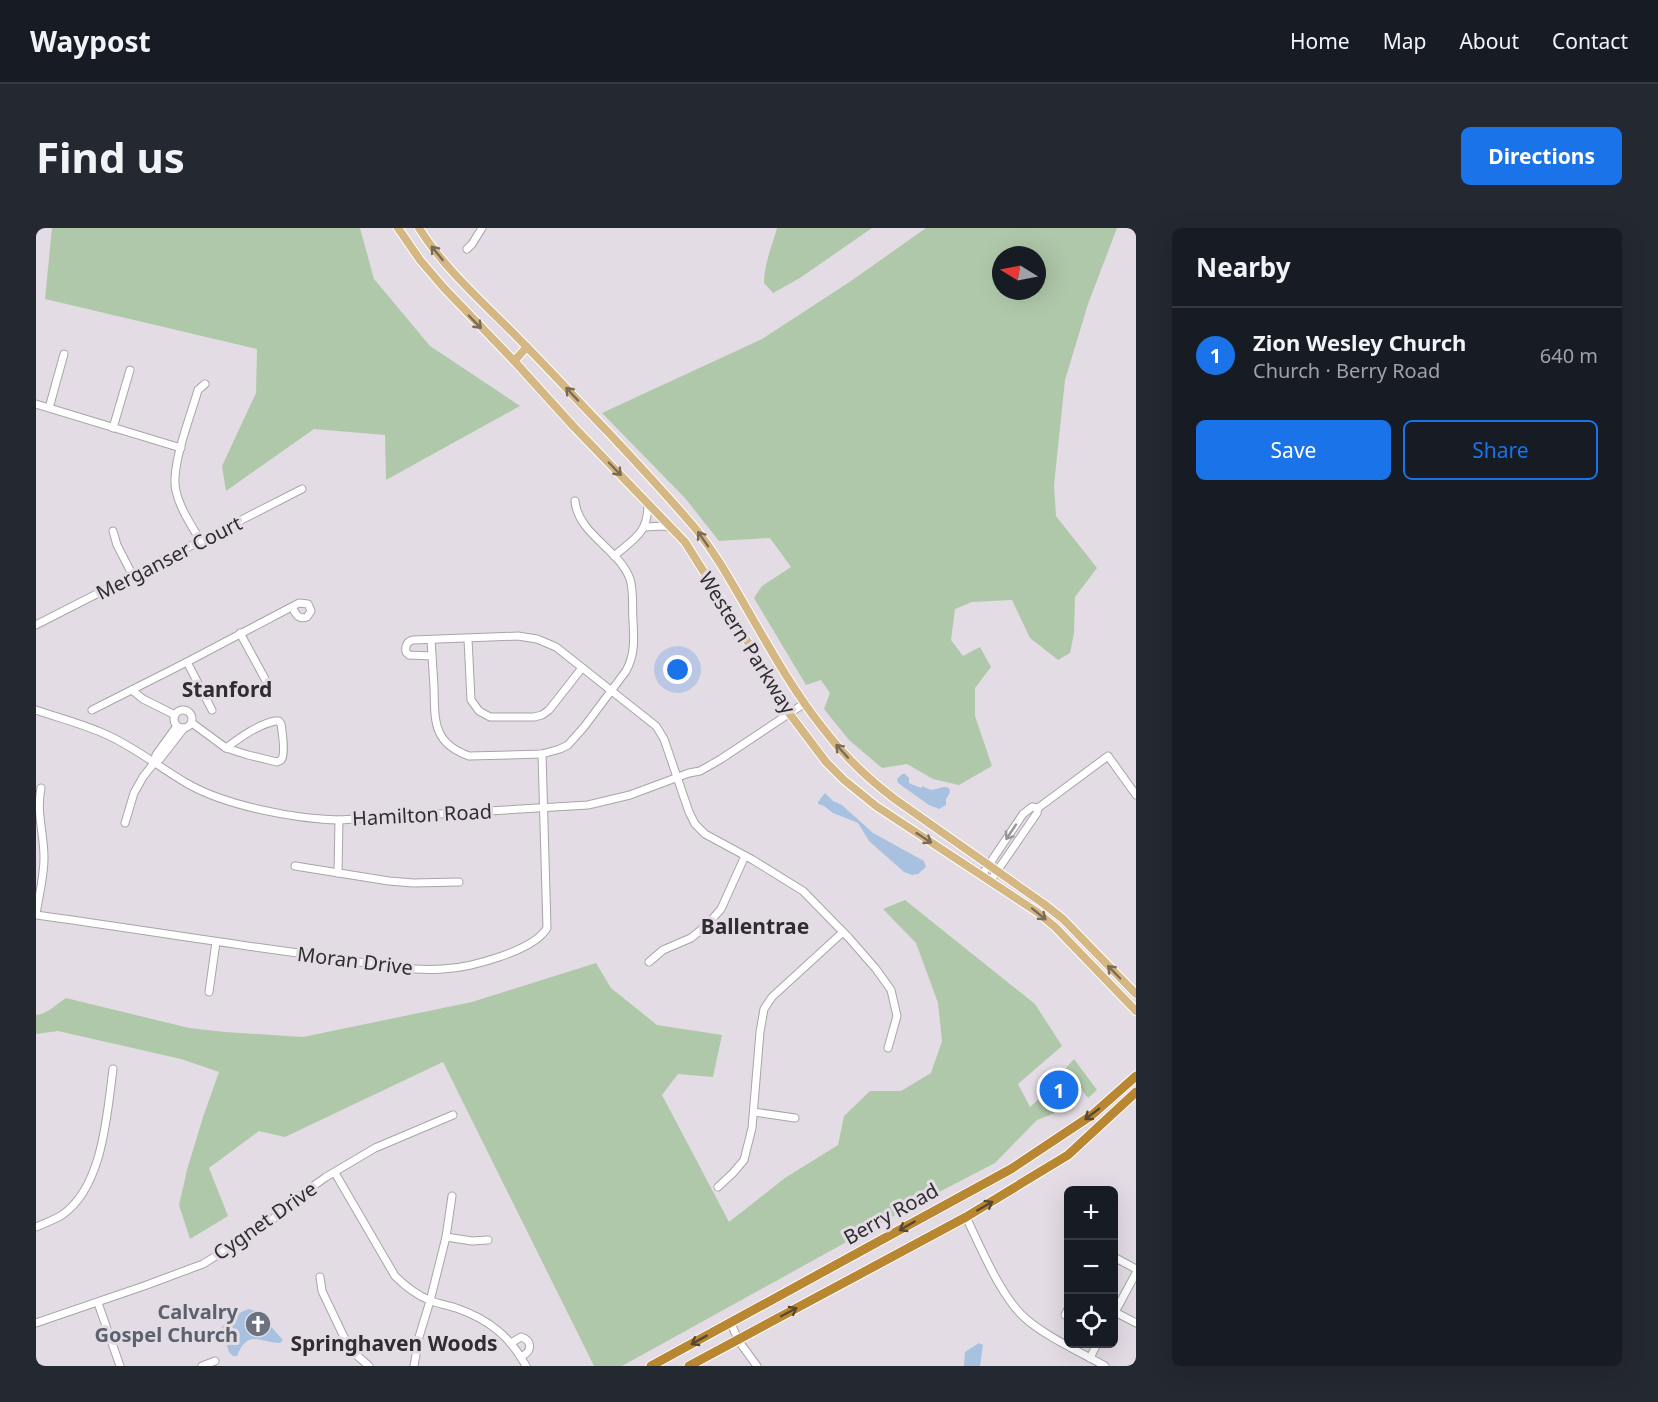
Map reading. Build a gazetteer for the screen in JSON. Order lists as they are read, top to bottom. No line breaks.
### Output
{"streets":{"highway":["Berry Road"],"main road":["Western Parkway"],"street":["Merganser Court","Hamilton Road","Moran Drive","Cygnet Drive"]},"crossings":[["Western Parkway","Hamilton Road"],["Hamilton Road","Moran Drive"]],"districts":["Stanford","Ballentrae","Springhaven Woods"],"places":{"church":["Calvalry Gospel Church"]},"north":"left","page":{"header":"Waypost","nav":["Home","Map","About","Contact"],"buttons":["Directions",["Save","Share"]],"title":"Find us","heading":"Nearby","list":[{"mark":"1","name":"Zion Wesley Church","note":"Church · Berry Road","value":"640 m"}],"pins":"1","map_buttons":["+","−"]}}
